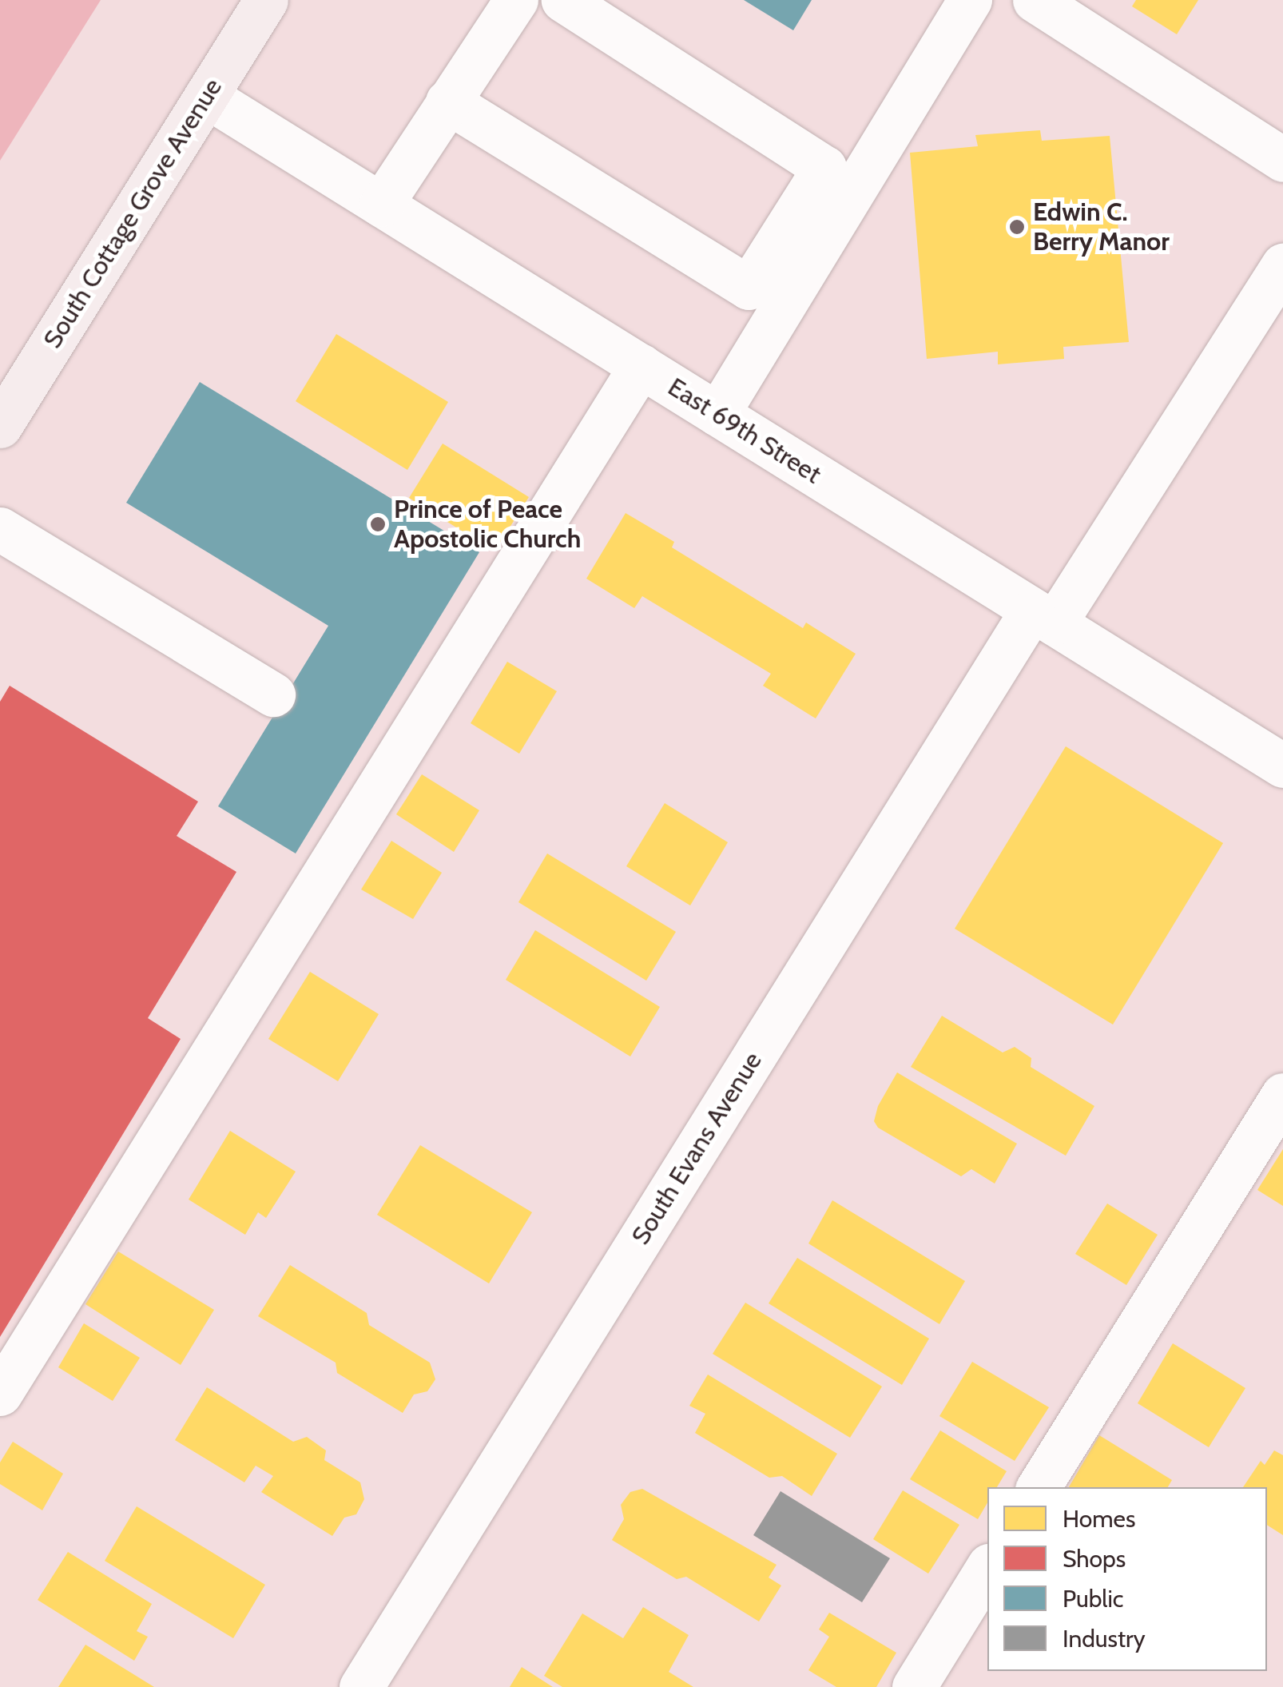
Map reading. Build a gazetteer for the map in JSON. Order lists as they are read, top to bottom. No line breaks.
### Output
{"streets":{"main road":["South Cottage Grove Avenue"],"street":["East 69th Street","South Evans Avenue"]},"crossings":[["South Cottage Grove Avenue","East 69th Street"],["East 69th Street","South Evans Avenue"]],"places":["Edwin C. Berry Manor","Prince of Peace Apostolic Church"],"legend":["Homes","Shops","Public","Industry"]}
